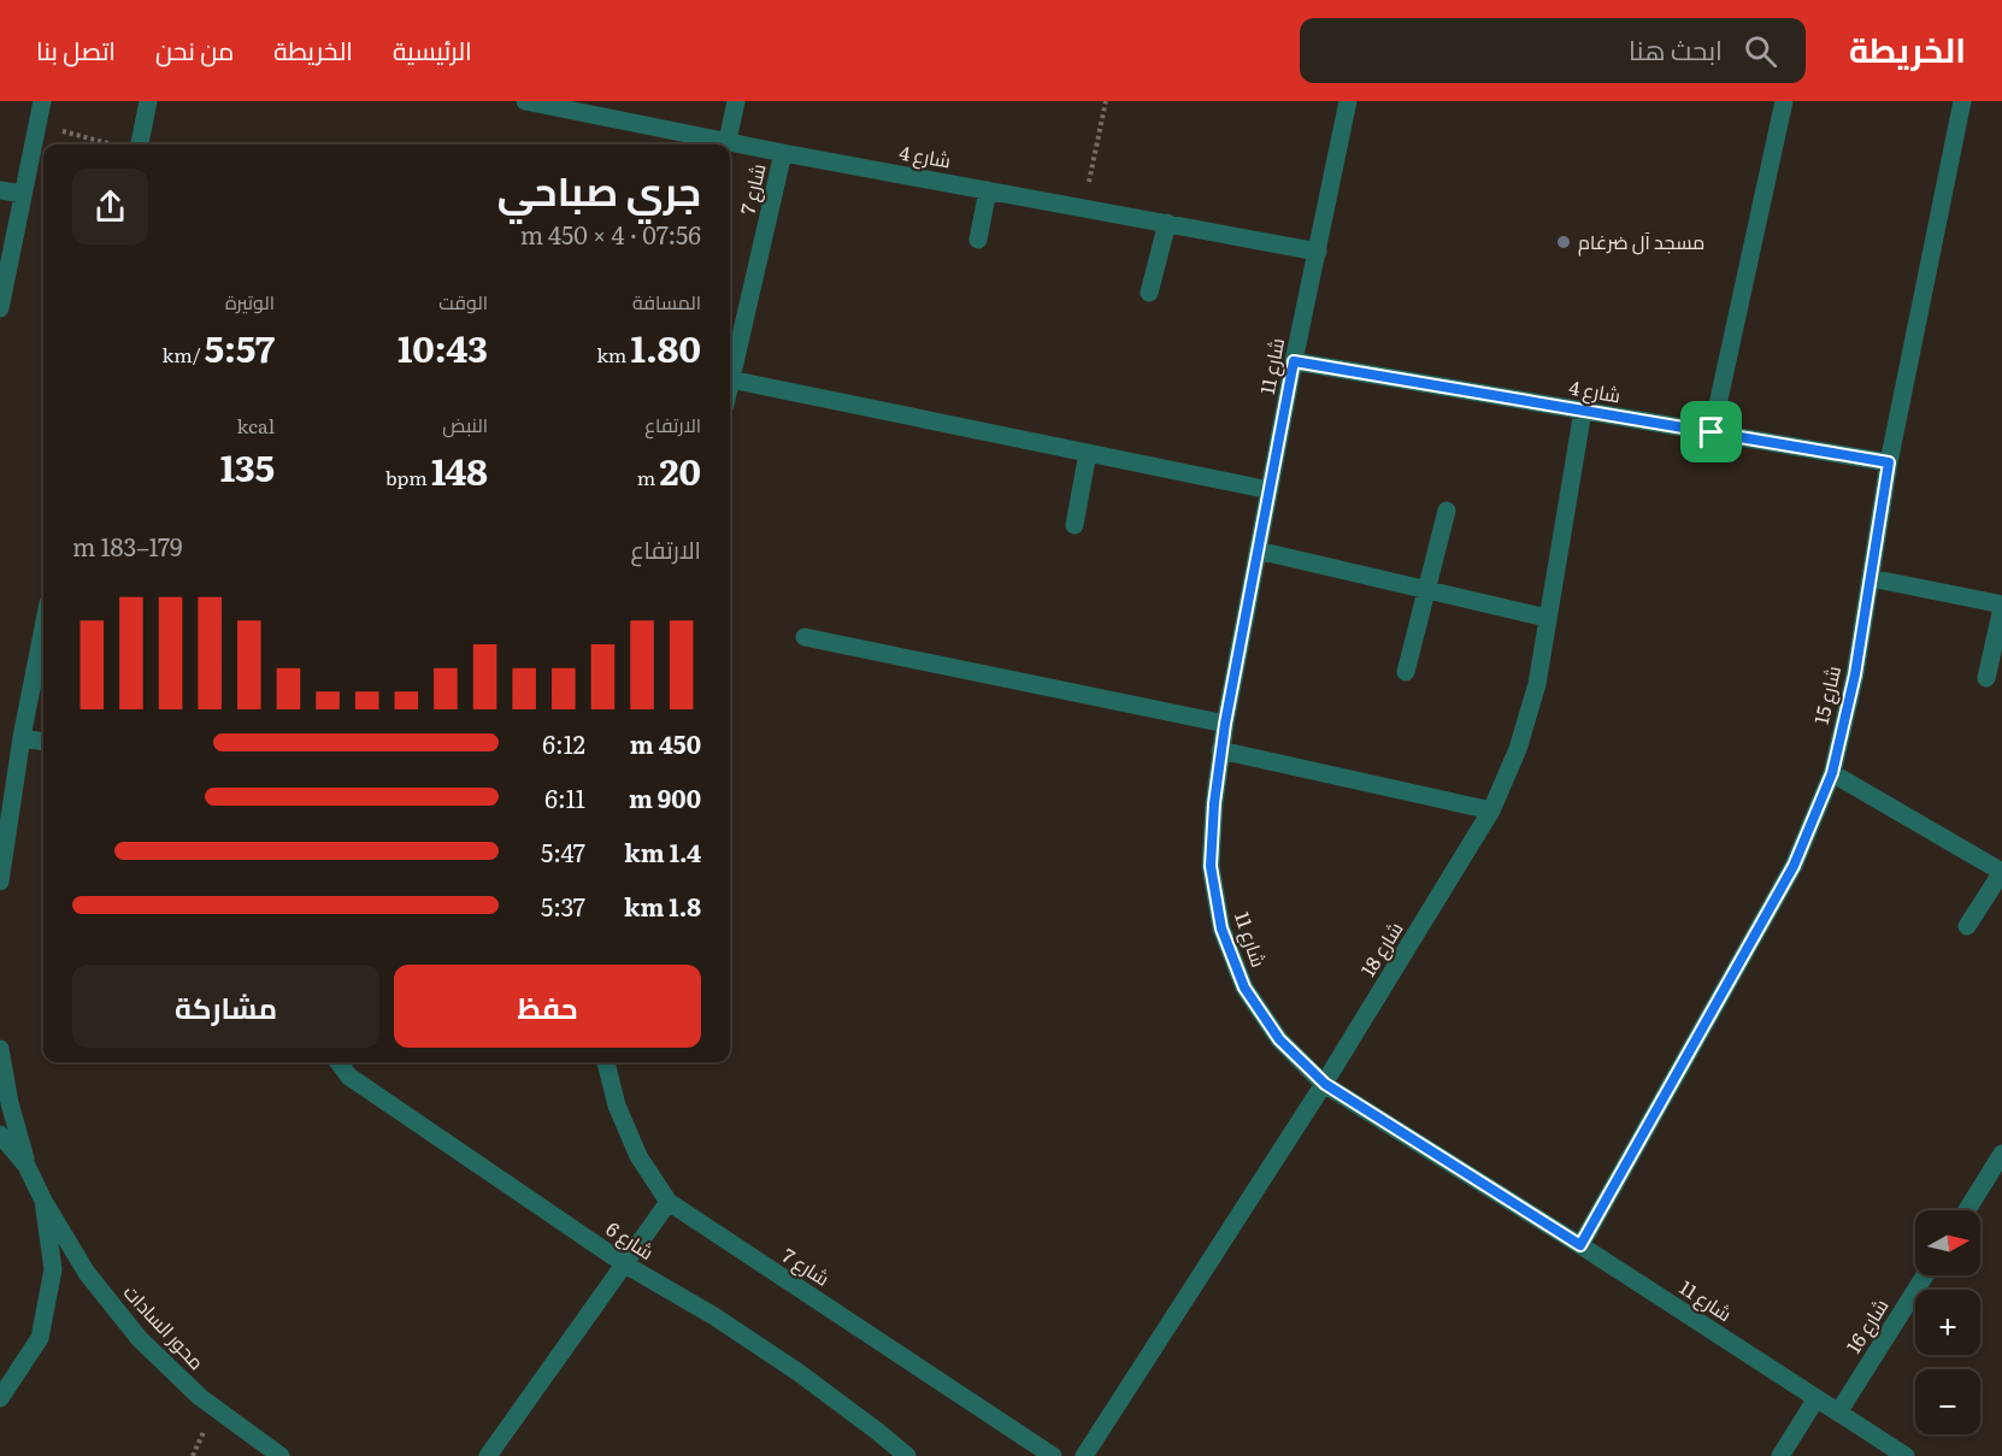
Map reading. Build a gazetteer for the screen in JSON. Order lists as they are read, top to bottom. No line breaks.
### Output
{"streets":{"street":["شارع 4","شارع 7","شارع 11","شارع 15","شارع 18","شارع 6","شارع 16","محور السادات"]},"crossings":[["شارع 4","شارع 7"],["شارع 4","شارع 11"],["شارع 4","شارع 15"],["شارع 4","شارع 18"],["شارع 11","شارع 15"],["شارع 11","شارع 18"],["شارع 11","شارع 16"]],"places":["مسجد آل ضرغام"],"north":"right","page":{"header":"الخريطة","search":"ابحث هنا","nav":["الرئيسية","الخريطة","من نحن","اتصل بنا"],"heading":["جري صباحي","07:56 · 4 × 450 m"],"stats":[["المسافة","1.80 km"],["الوقت","10:43"],["الوتيرة","5:57 /km"],["الارتفاع","20 m"],["النبض","148 bpm"],["kcal","135"]],"chart":["الارتفاع","179–183 m"],"list":[{"name":"450 m","note":"6:12"},{"name":"900 m","note":"6:11"},{"name":"1.4 km","note":"5:47"},{"name":"1.8 km","note":"5:37"}],"buttons":["حفظ","مشاركة"],"map_buttons":["+","−"]}}
